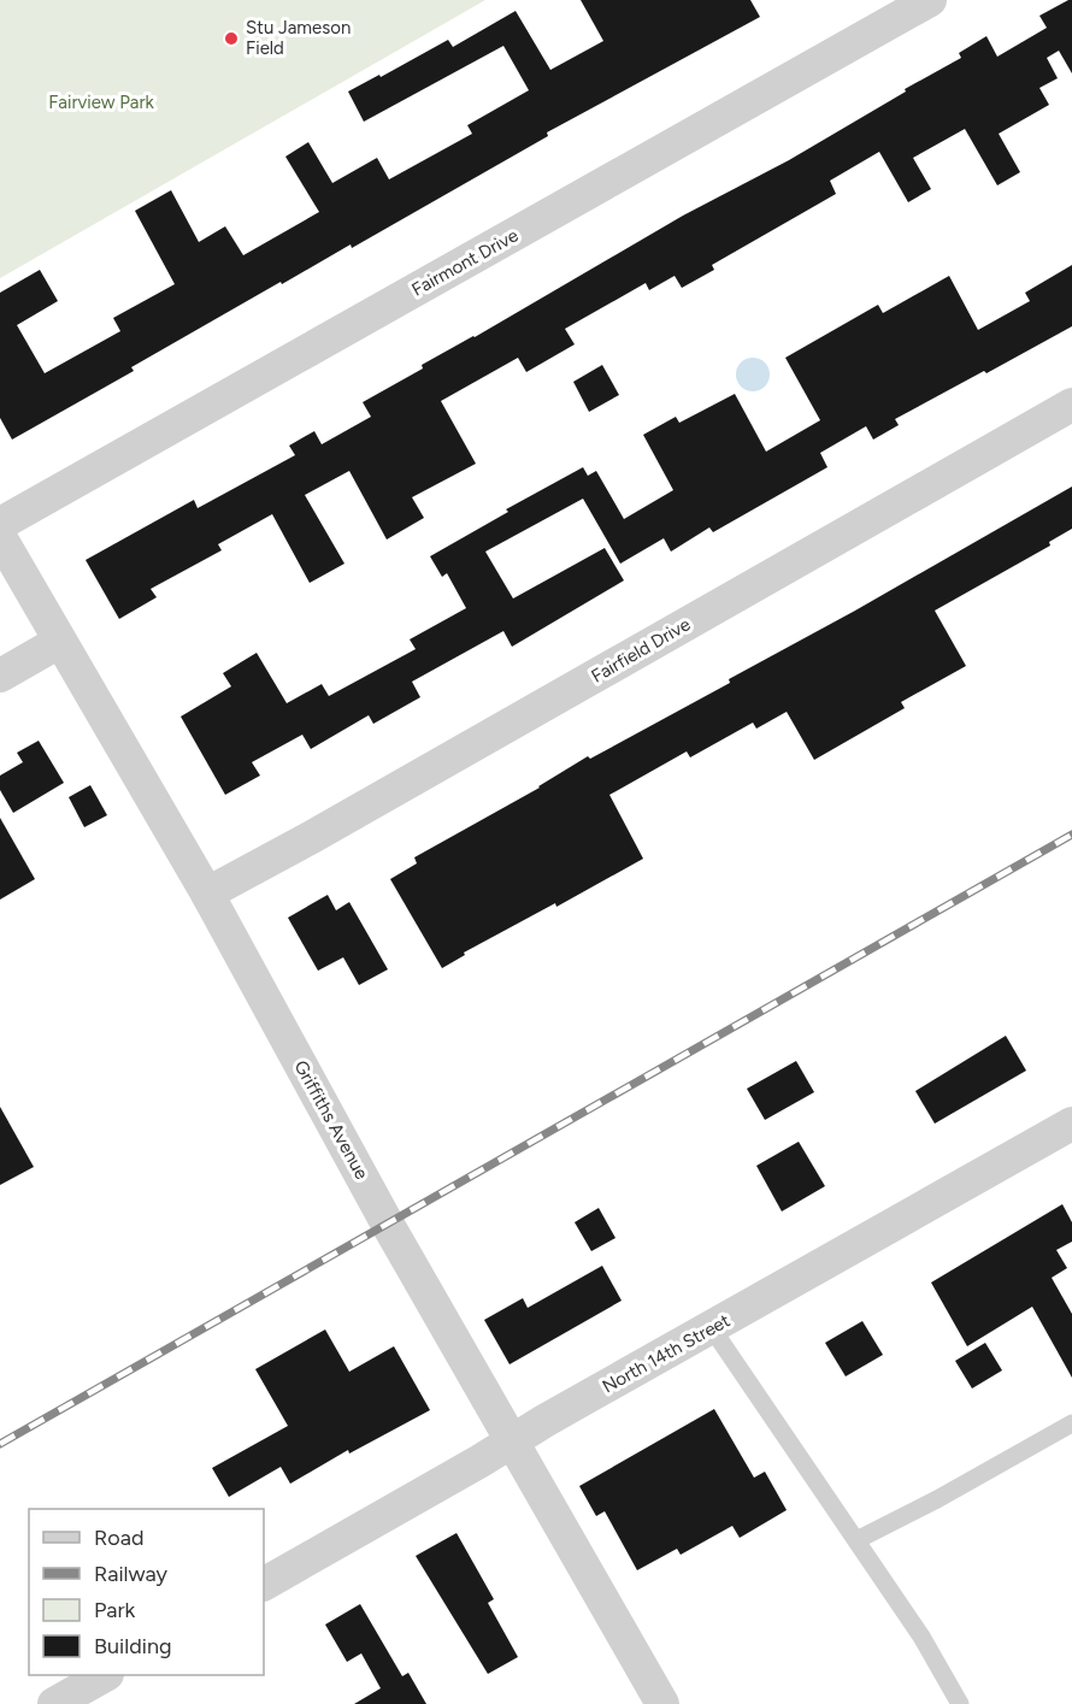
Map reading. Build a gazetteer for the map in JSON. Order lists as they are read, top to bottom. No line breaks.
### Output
{"streets":{"street":["Fairmont Drive","Fairfield Drive","Griffiths Avenue","North 14th Street"]},"crossings":[["Fairfield Drive","Griffiths Avenue"],["Griffiths Avenue","North 14th Street"]],"parks":["Fairview Park"],"places":["Stu Jameson Field"],"legend":["Road","Railway","Park","Building"]}
